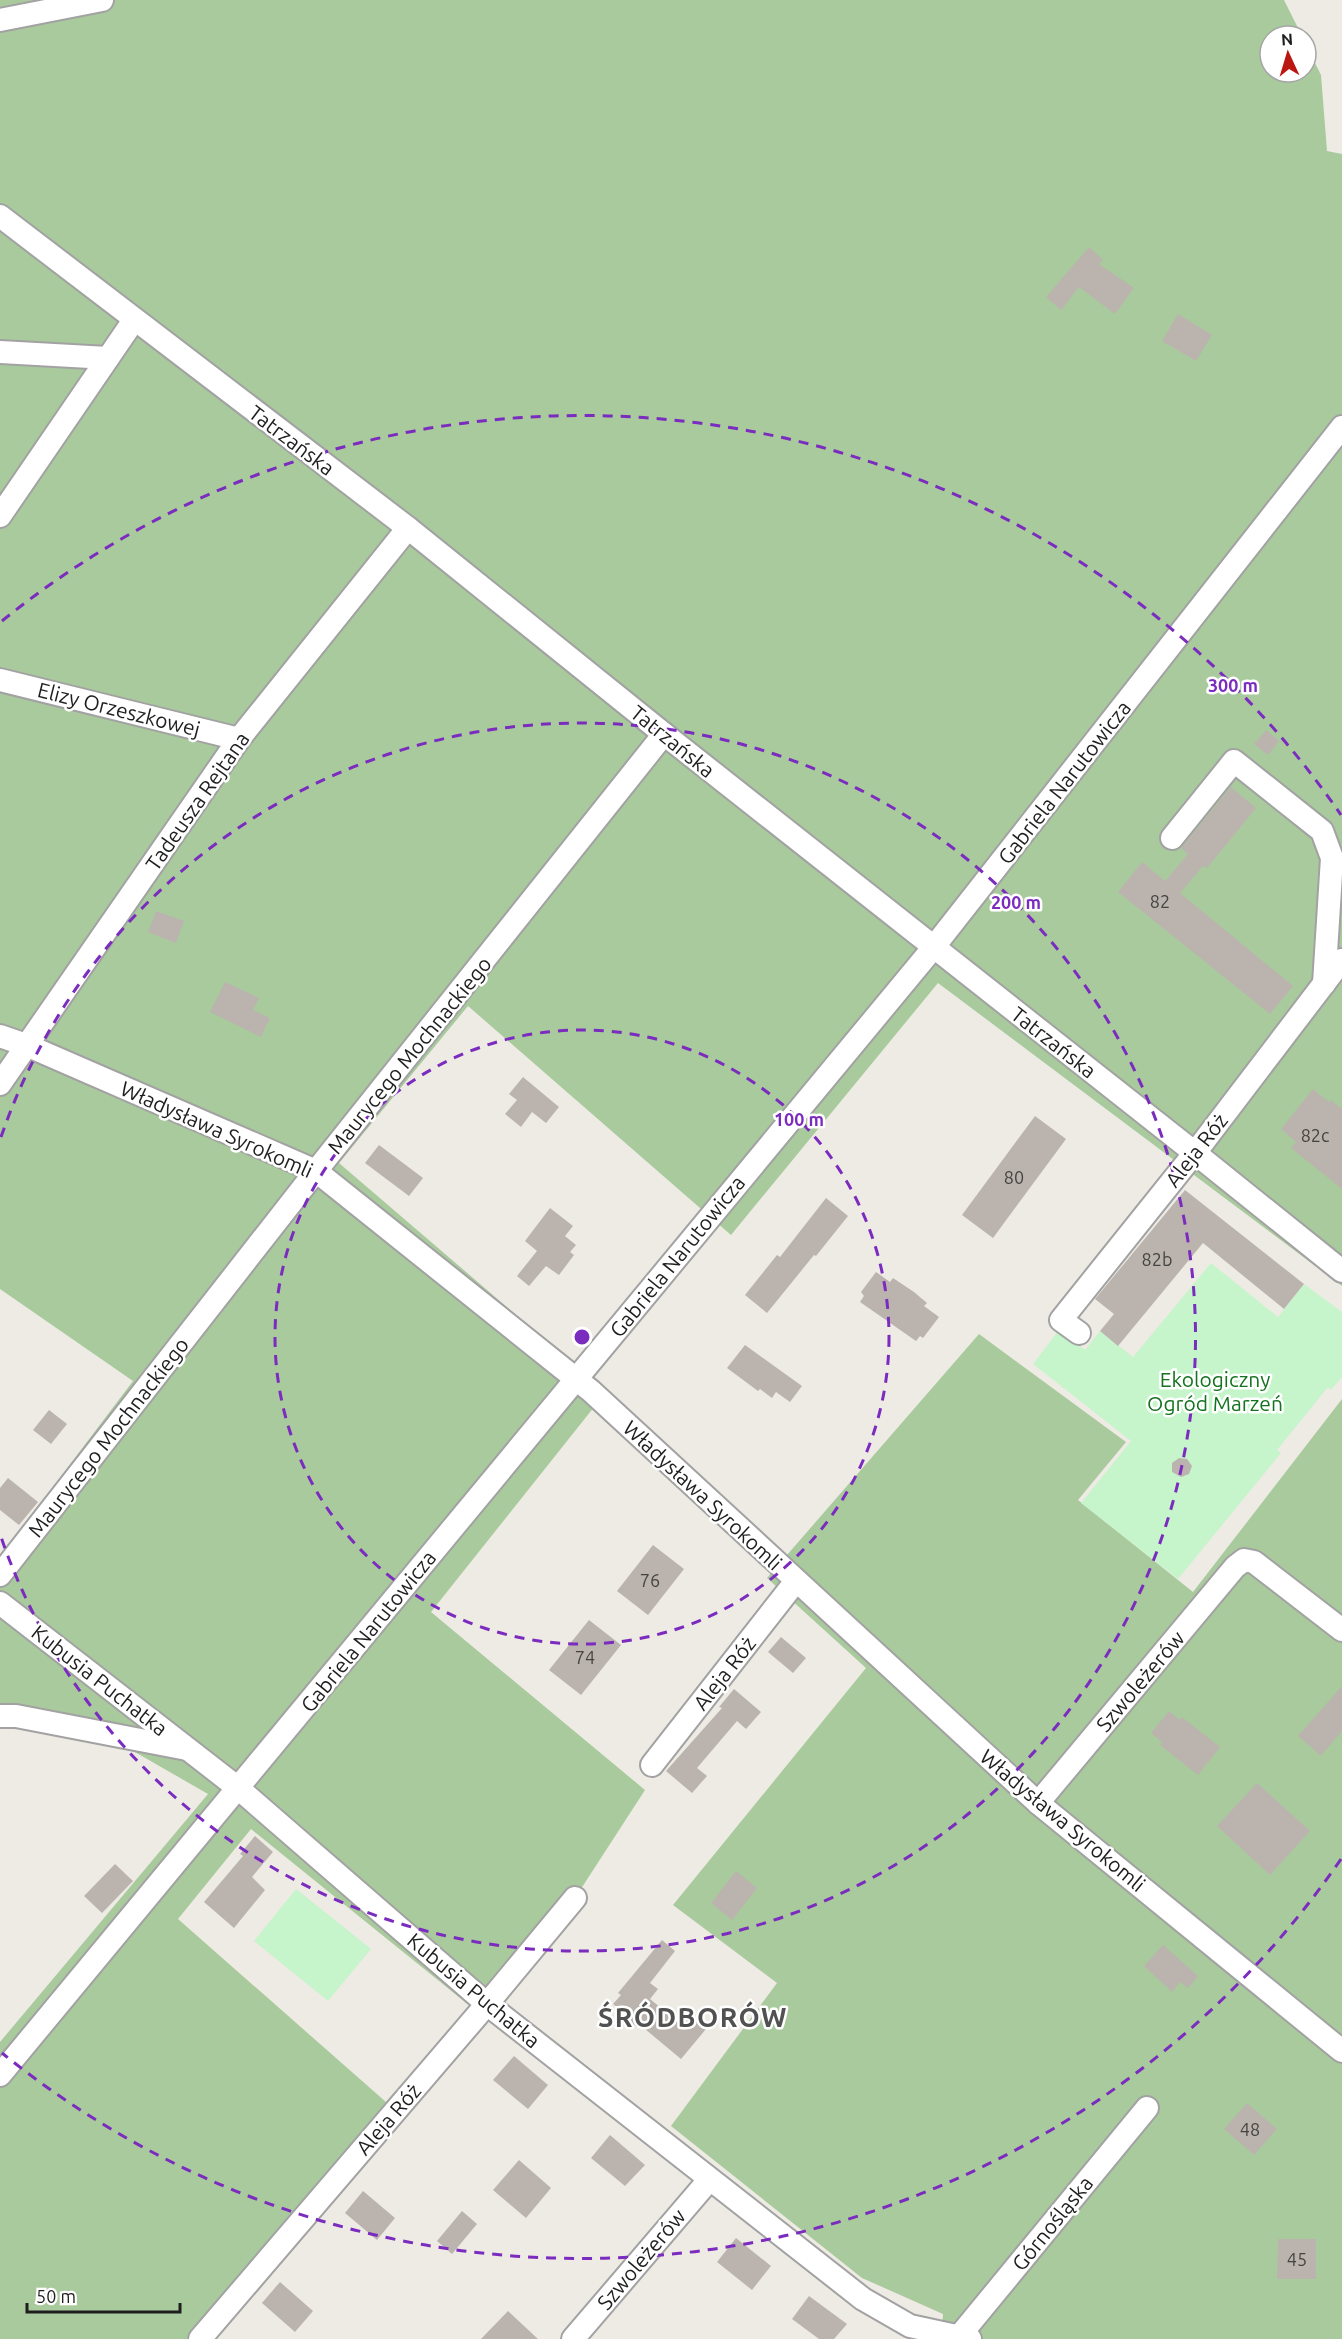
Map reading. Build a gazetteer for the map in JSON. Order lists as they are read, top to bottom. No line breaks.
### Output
{"streets":{"street":["Tatrzańska","Elizy Orzeszkowej","Gabriela Narutowicza","Tadeusza Rejtana","Maurycego Mochnackiego","Władysława Syrokomli","Aleja Róż","Kubusia Puchatka","Szwoleżerów","Górnośląska"]},"crossings":[["Tatrzańska","Gabriela Narutowicza"],["Tatrzańska","Tadeusza Rejtana"],["Tatrzańska","Maurycego Mochnackiego"],["Tatrzańska","Aleja Róż"],["Elizy Orzeszkowej","Tadeusza Rejtana"],["Gabriela Narutowicza","Władysława Syrokomli"],["Gabriela Narutowicza","Kubusia Puchatka"],["Tadeusza Rejtana","Władysława Syrokomli"],["Maurycego Mochnackiego","Władysława Syrokomli"],["Władysława Syrokomli","Aleja Róż"],["Władysława Syrokomli","Szwoleżerów"],["Aleja Róż","Kubusia Puchatka"],["Kubusia Puchatka","Szwoleżerów"],["Kubusia Puchatka","Górnośląska"]],"districts":["ŚRÓDBORÓW"],"parks":["Ekologiczny Ogród Marzeń"],"house_numbers":["82","82c","80","82b","76","74","48","45"],"scale_bar":"50 m","north":"top","rings":["300 m","200 m","100 m"]}
